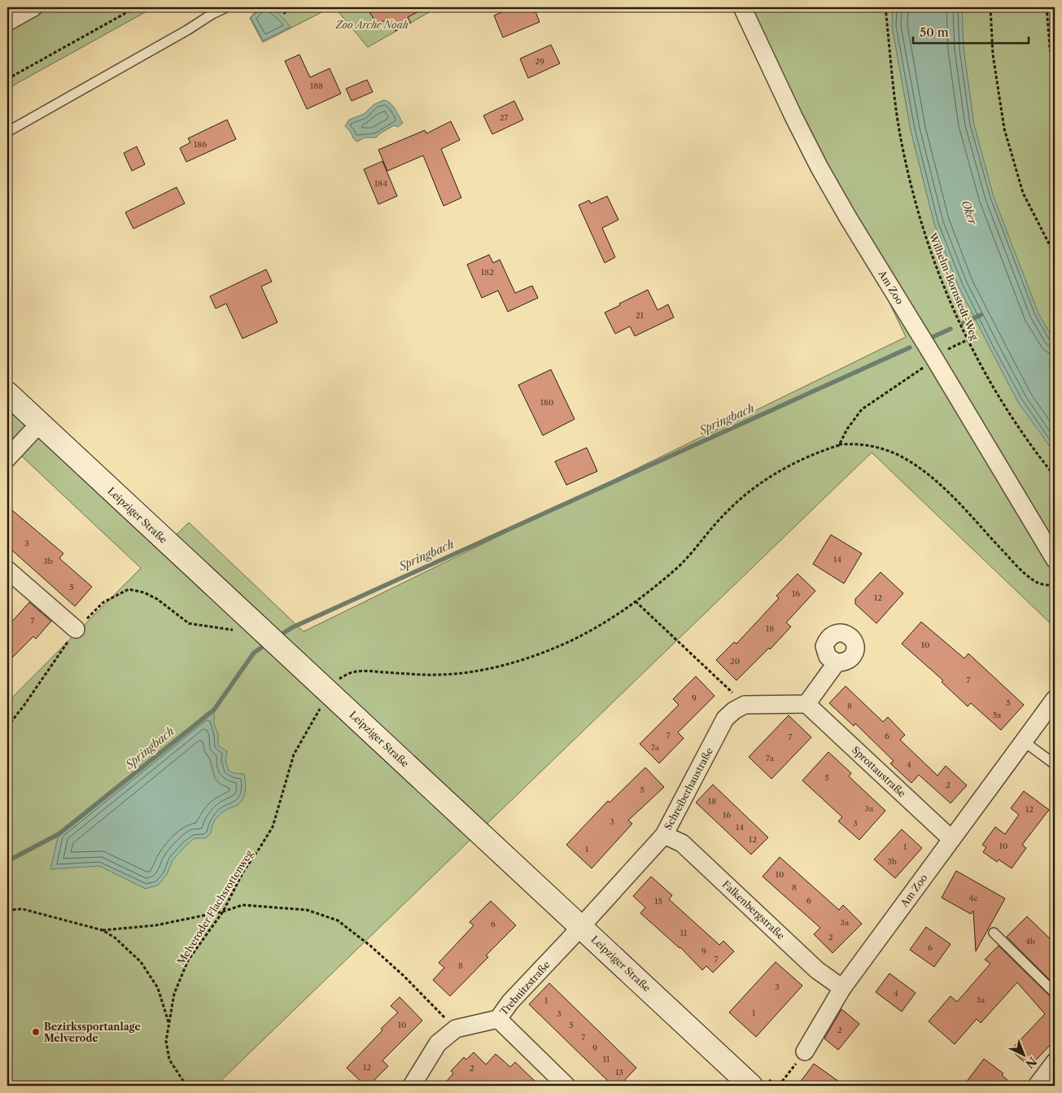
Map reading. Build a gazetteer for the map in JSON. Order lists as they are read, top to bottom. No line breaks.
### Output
{"streets":{"street":["Am Zoo","Leipziger Straße","Sprottaustraße","Schreiberhaustraße","Falkenbergstraße","Trebnitzstraße"],"path":["Wilhelm-Bornstedt-Weg","Melveroder Flachsrottenweg"]},"crossings":[["Am Zoo","Sprottaustraße"],["Am Zoo","Falkenbergstraße"],["Leipziger Straße","Schreiberhaustraße"],["Leipziger Straße","Melveroder Flachsrottenweg"],["Leipziger Straße","Trebnitzstraße"],["Schreiberhaustraße","Falkenbergstraße"],["Schreiberhaustraße","Trebnitzstraße"]],"water":["Oker","Springbach"],"parks":["Zoo Arche Noah"],"places":["Bezirkssportanlage Melverode"],"house_numbers":["29","188","27","186","184","182","21","180","3","14","3b","5","16","12","7","18","10","20","7","9","5","8","5a","7","6","7","7a","7a","4","5","2","5","18","3a","12","16","3","3","14","12","10","1","1","3b","10","8","4c","6","15","3a","6","11","2","4b","6","9","7","8","3","4","3a","1","1","3","10","5","2","7","9","11","12","2","13"],"scale_bar":"50 m","north":"bottom right"}
